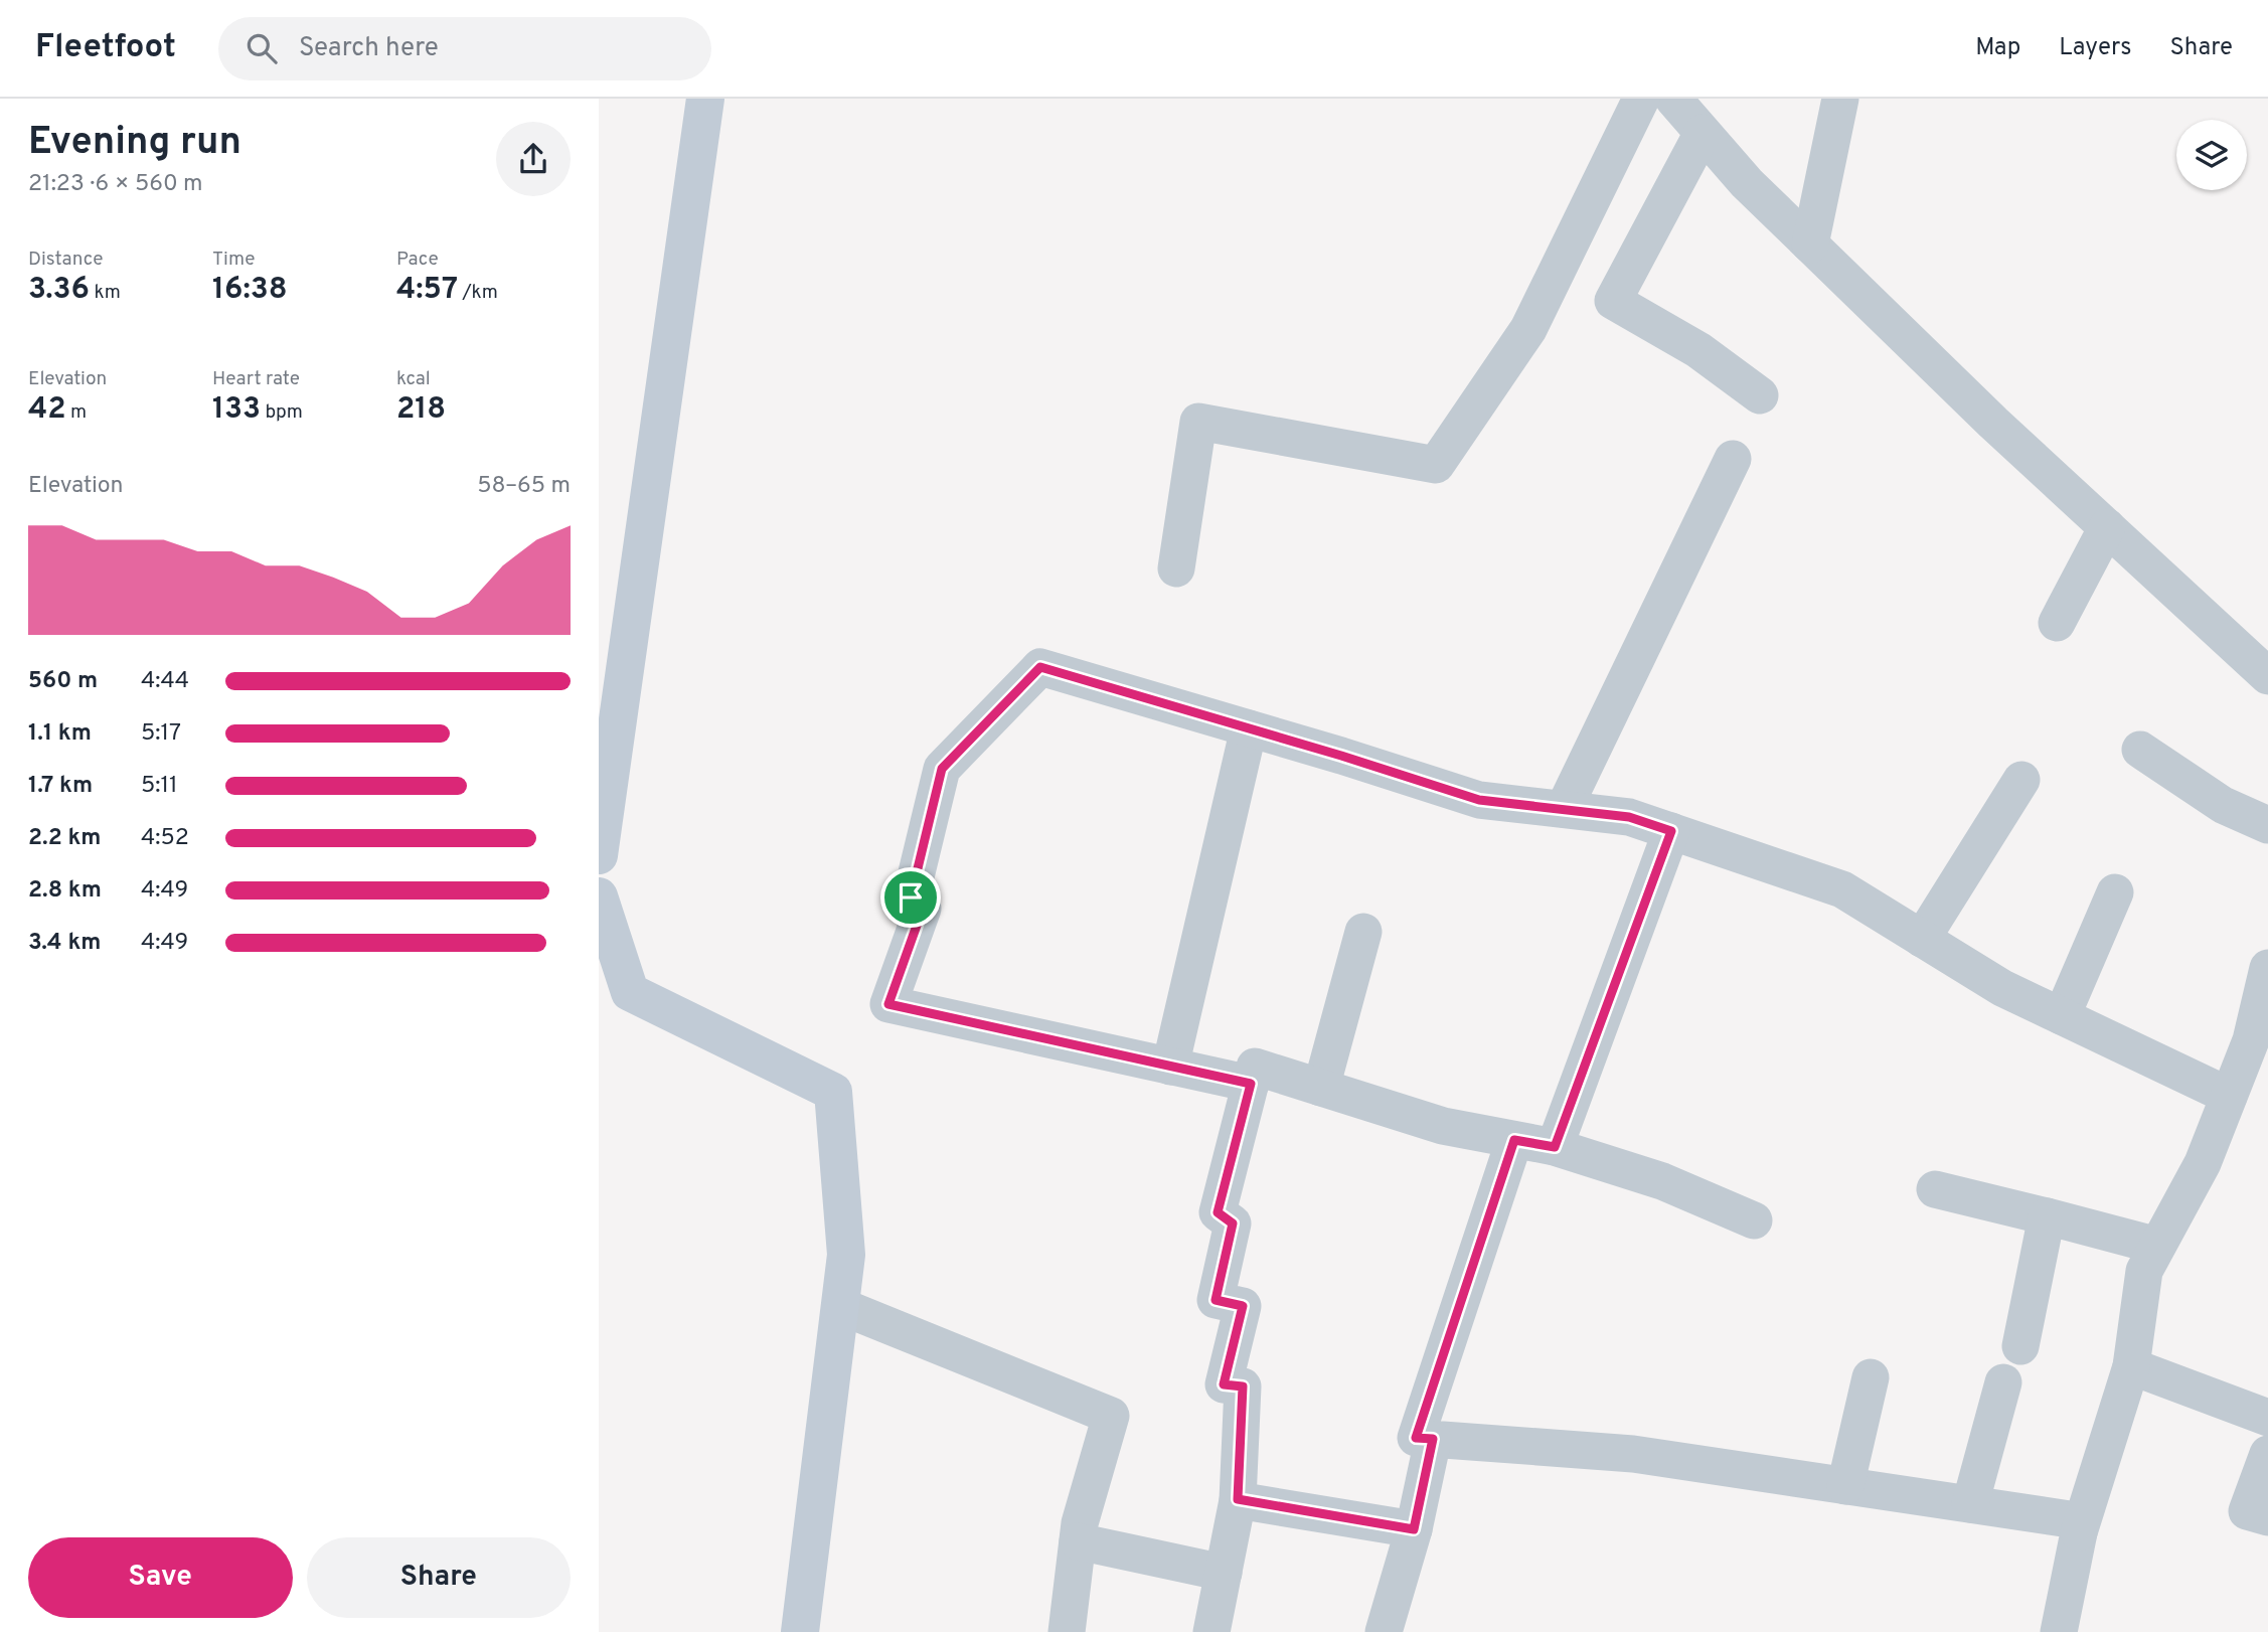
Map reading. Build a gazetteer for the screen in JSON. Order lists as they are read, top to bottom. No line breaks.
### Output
{"page":{"header":"Fleetfoot","search":"Search here","nav":["Map","Layers","Share"],"heading":["Evening run","21:23 · 6 × 560 m"],"stats":[["Distance","3.36 km"],["Time","16:38"],["Pace","4:57 /km"],["Elevation","42 m"],["Heart rate","133 bpm"],["kcal","218"]],"chart":["Elevation","58–65 m"],"list":[{"name":"560 m","note":"4:44"},{"name":"1.1 km","note":"5:17"},{"name":"1.7 km","note":"5:11"},{"name":"2.2 km","note":"4:52"},{"name":"2.8 km","note":"4:49"},{"name":"3.4 km","note":"4:49"}],"buttons":["Save","Share"]}}
